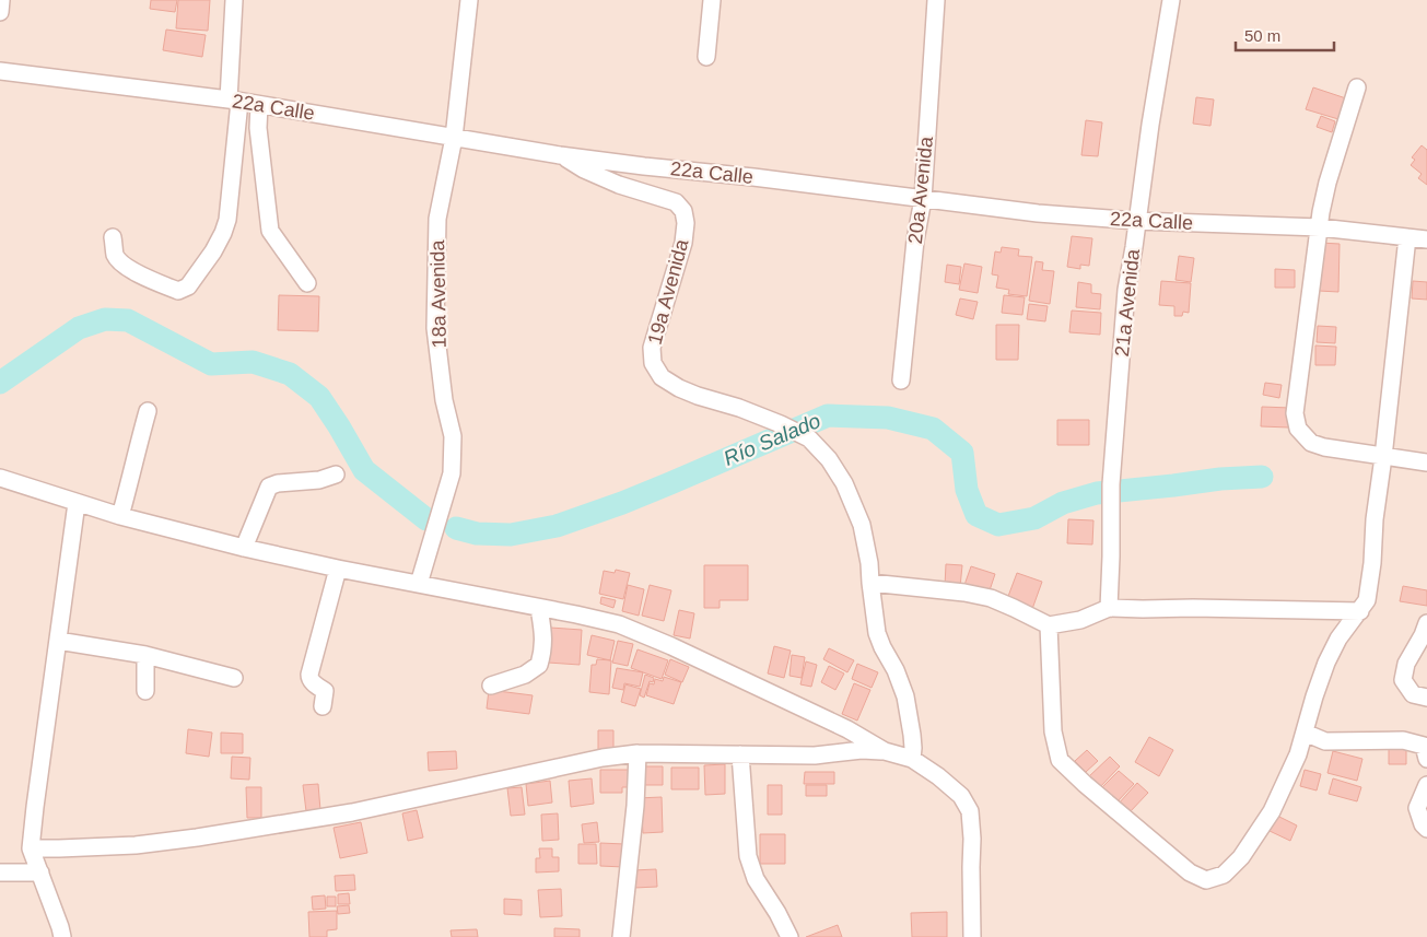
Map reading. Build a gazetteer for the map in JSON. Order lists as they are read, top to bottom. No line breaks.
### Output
{"streets":{"street":["22a Calle","20a Avenida","19a Avenida","18a Avenida","21a Avenida"]},"crossings":[["22a Calle","20a Avenida"],["22a Calle","19a Avenida"],["22a Calle","18a Avenida"],["22a Calle","21a Avenida"]],"water":["Río Salado"],"scale_bar":"50 m"}
